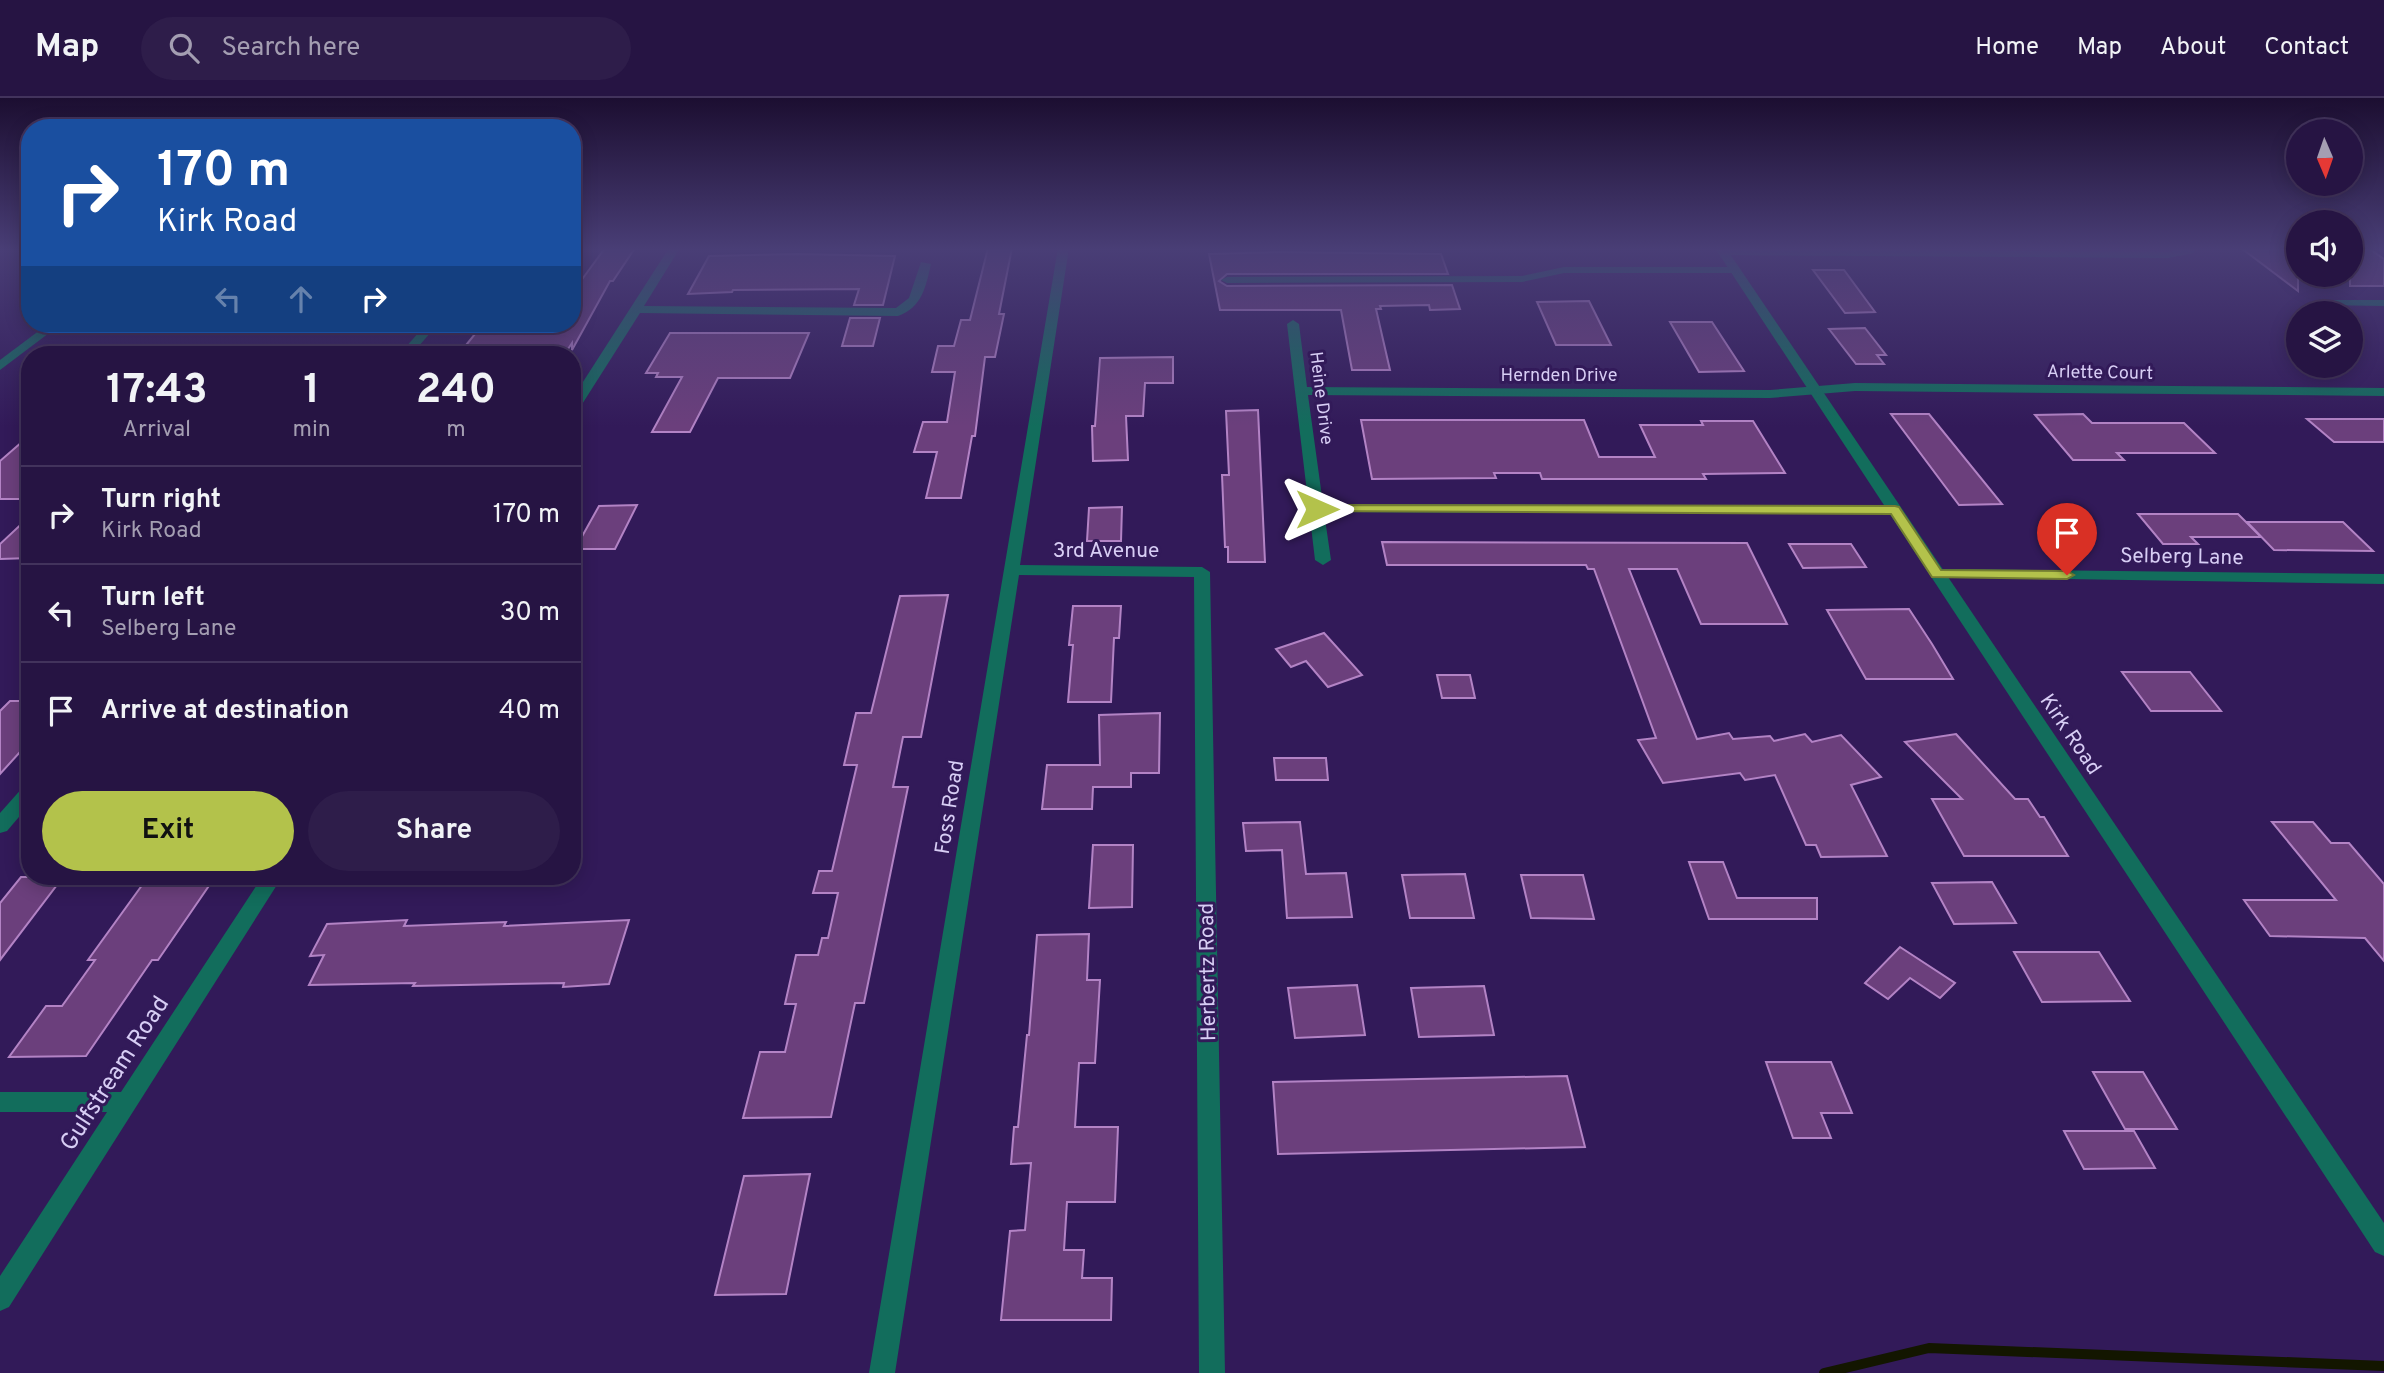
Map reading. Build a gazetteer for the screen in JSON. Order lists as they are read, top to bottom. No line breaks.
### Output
{"streets":{"street":["Arlette Court","Hernden Drive","Heine Drive","3rd Avenue","Selberg Lane","Kirk Road","Foss Road","Herbertz Road","Gulfstream Road"]},"crossings":[["Arlette Court","Hernden Drive"],["Arlette Court","Kirk Road"],["Hernden Drive","Heine Drive"],["Hernden Drive","Kirk Road"],["3rd Avenue","Foss Road"],["3rd Avenue","Herbertz Road"],["Selberg Lane","Kirk Road"]],"north":"bottom","page":{"header":"Map","search":"Search here","nav":["Home","Map","About","Contact"],"turn":["170 m","Kirk Road"],"eta":["17:43","Arrival","1","min","240","m"],"list":[{"name":"Turn right","note":"Kirk Road","value":"170 m"},{"name":"Turn left","note":"Selberg Lane","value":"30 m"},{"name":"Arrive at destination","value":"40 m"}],"buttons":["Exit","Share"]}}
